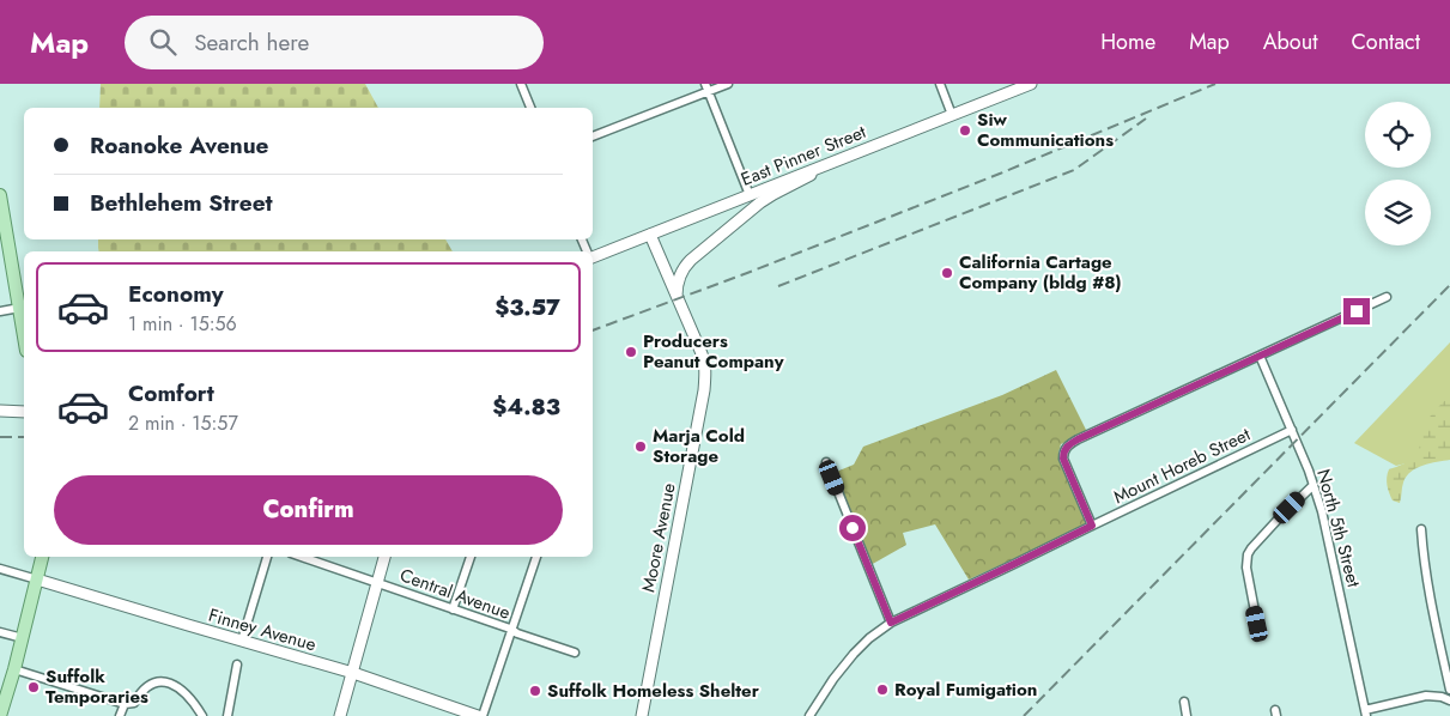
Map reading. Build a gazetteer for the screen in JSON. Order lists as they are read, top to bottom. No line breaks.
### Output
{"streets":{"street":["East Pinner Street","Mount Horeb Street","North 5th Street","Moore Avenue","Central Avenue","Finney Avenue"]},"crossings":[["East Pinner Street","Moore Avenue"],["Mount Horeb Street","North 5th Street"]],"places":["Siw Communications","California Cartage Company (bldg #8)","Producers Peanut Company","Marja Cold Storage","Suffolk Temporaries","Royal Fumigation","Suffolk Homeless Shelter"],"page":{"header":"Map","search":"Search here","nav":["Home","Map","About","Contact"],"banner":["Roanoke Avenue","Bethlehem Street"],"list":[{"name":"Economy","note":"1 min · 15:56","value":"$3.57"},{"name":"Comfort","note":"2 min · 15:57","value":"$4.83"}],"buttons":"Confirm"}}
